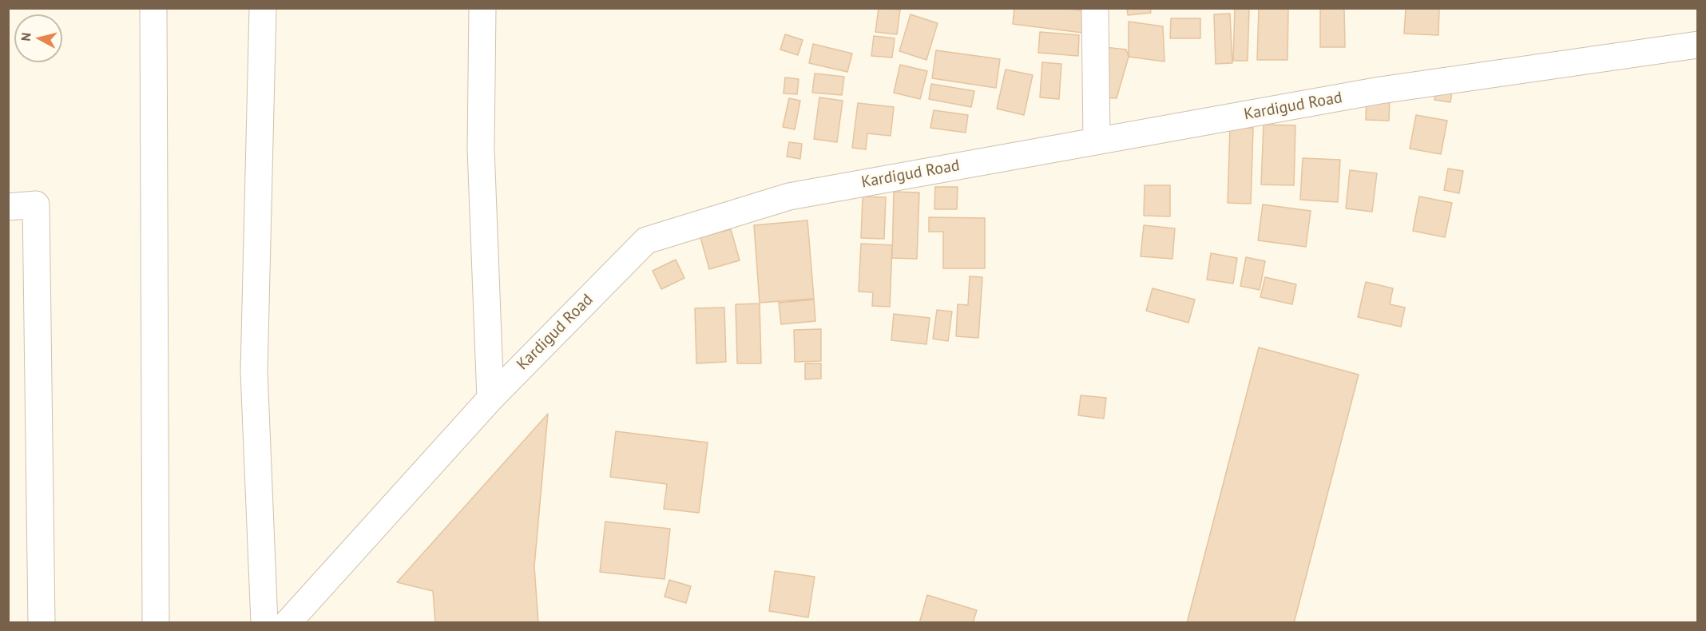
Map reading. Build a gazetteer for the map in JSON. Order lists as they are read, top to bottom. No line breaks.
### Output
{"streets":{"street":["Kardigud Road"]},"north":"left"}
